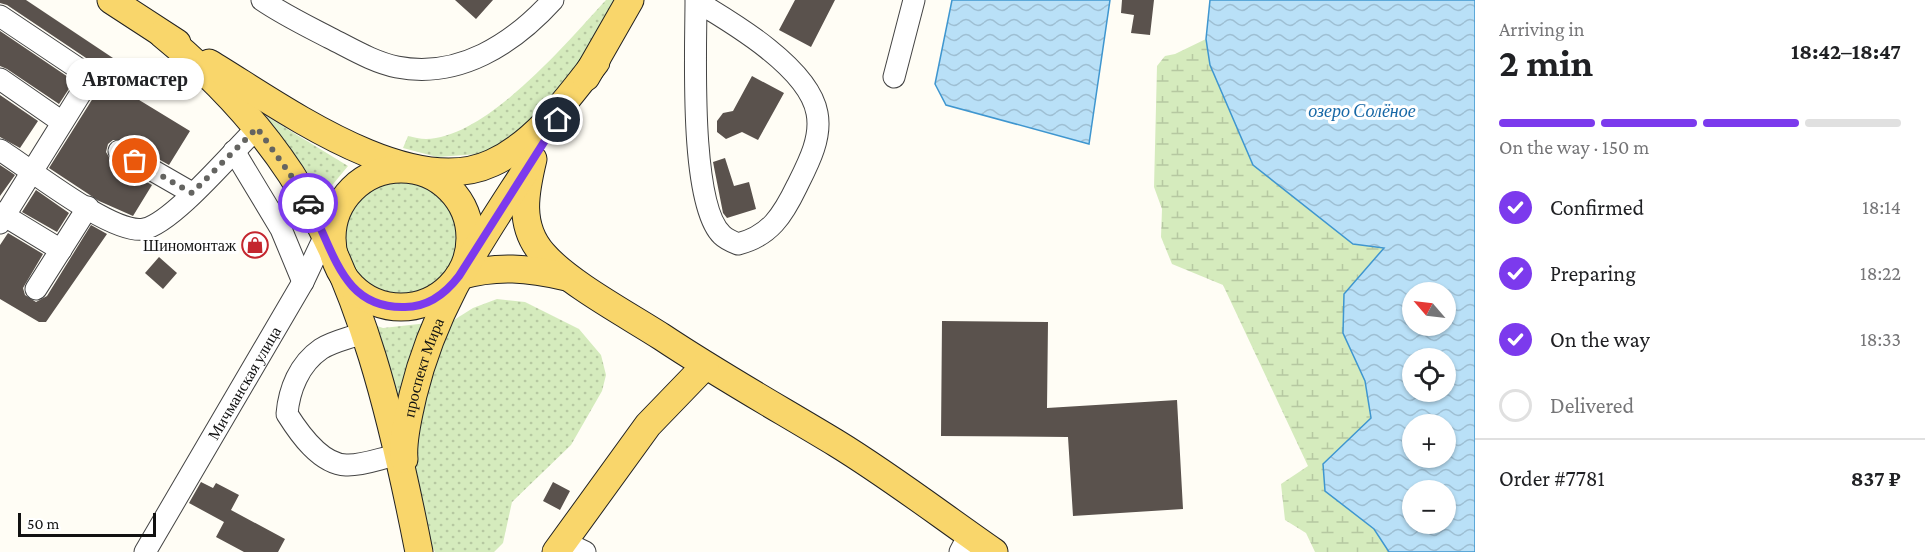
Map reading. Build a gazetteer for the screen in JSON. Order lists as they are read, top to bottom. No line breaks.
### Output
{"streets":{"main road":["проспект Мира"],"street":["Мичманская улица"]},"crossings":[["проспект Мира","Мичманская улица"]],"water":["озеро Солёное"],"places":{"other":["Автомастер"],"shop":["Шиномонтаж"]},"scale_bar":"50 m","north":"top left","page":{"heading":["2 min","Arriving in","18:42–18:47"],"panel":["Order #7781","837 ₽"],"bubble":"Автомастер","bar":"On the way · 150 m","list":[["Confirmed","18:14"],["Preparing","18:22"],["On the way","18:33"],"Delivered"],"map_buttons":["+","−"],"scale":"50 m"}}
